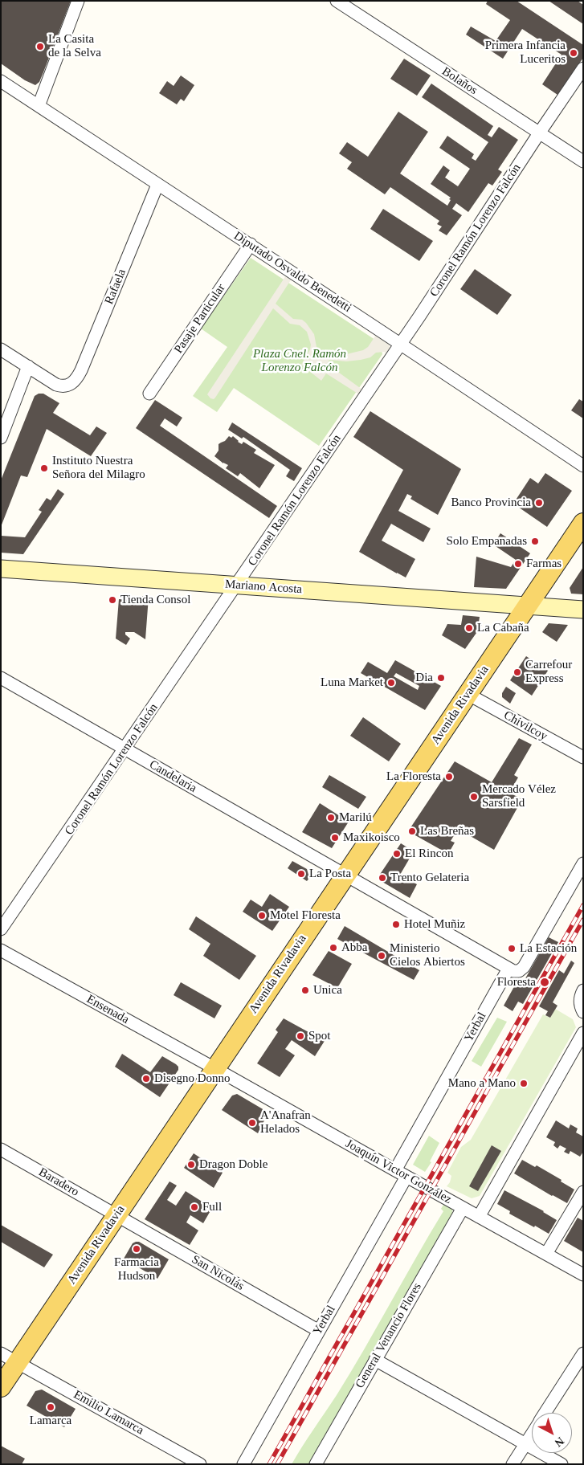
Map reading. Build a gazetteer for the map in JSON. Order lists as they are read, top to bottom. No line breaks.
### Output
{"streets":{"main road":["Avenida Rivadavia"],"street":["Bolaños","Coronel Ramón Lorenzo Falcón","Diputado Osvaldo Benedetti","Rafaela","Pasaje Particular","Mariano Acosta","Chivilcoy","Candelaria","Ensenada","Yerbal","Joaquín Victor González","Baradero","San Nicolás","General Venancio Flores","Emilio Lamarca"]},"crossings":[["Bolaños","Coronel Ramón Lorenzo Falcón"],["Coronel Ramón Lorenzo Falcón","Diputado Osvaldo Benedetti"],["Coronel Ramón Lorenzo Falcón","Mariano Acosta"],["Coronel Ramón Lorenzo Falcón","Candelaria"],["Diputado Osvaldo Benedetti","Rafaela"],["Diputado Osvaldo Benedetti","Pasaje Particular"],["Mariano Acosta","Avenida Rivadavia"],["Avenida Rivadavia","Chivilcoy"],["Avenida Rivadavia","Candelaria"],["Avenida Rivadavia","Ensenada"],["Avenida Rivadavia","Joaquín Victor González"],["Avenida Rivadavia","Baradero"],["Avenida Rivadavia","San Nicolás"],["Avenida Rivadavia","Emilio Lamarca"],["Candelaria","Yerbal"],["Ensenada","Joaquín Victor González"],["Yerbal","Joaquín Victor González"],["Yerbal","San Nicolás"],["Joaquín Victor González","General Venancio Flores"],["Baradero","San Nicolás"]],"parks":["Plaza Cnel. Ramón Lorenzo Falcón"],"places":["La Casita de la Selva","Primera Infancia Luceritos","Instituto Nuestra Señora del Milagro","Banco Provincia","Solo Empanadas","Farmas","Tienda Consol","La Cabaña","Carrefour Express","Dia","Luna Market","La Floresta","Mercado Vélez Sarsfield","Marilú","Las Breñas","Maxikoisco","El Rincon","La Posta","Trento Gelateria","Motel Floresta","Hotel Muñiz","Abba","La Estación","Ministerio Cielos Abiertos","Floresta","Unica","Spot","Disegno Donno","Mano a Mano","A'Anafran Helados","Dragon Doble","Full","Farmacia Hudson","Lamarca"],"north":"bottom right"}
